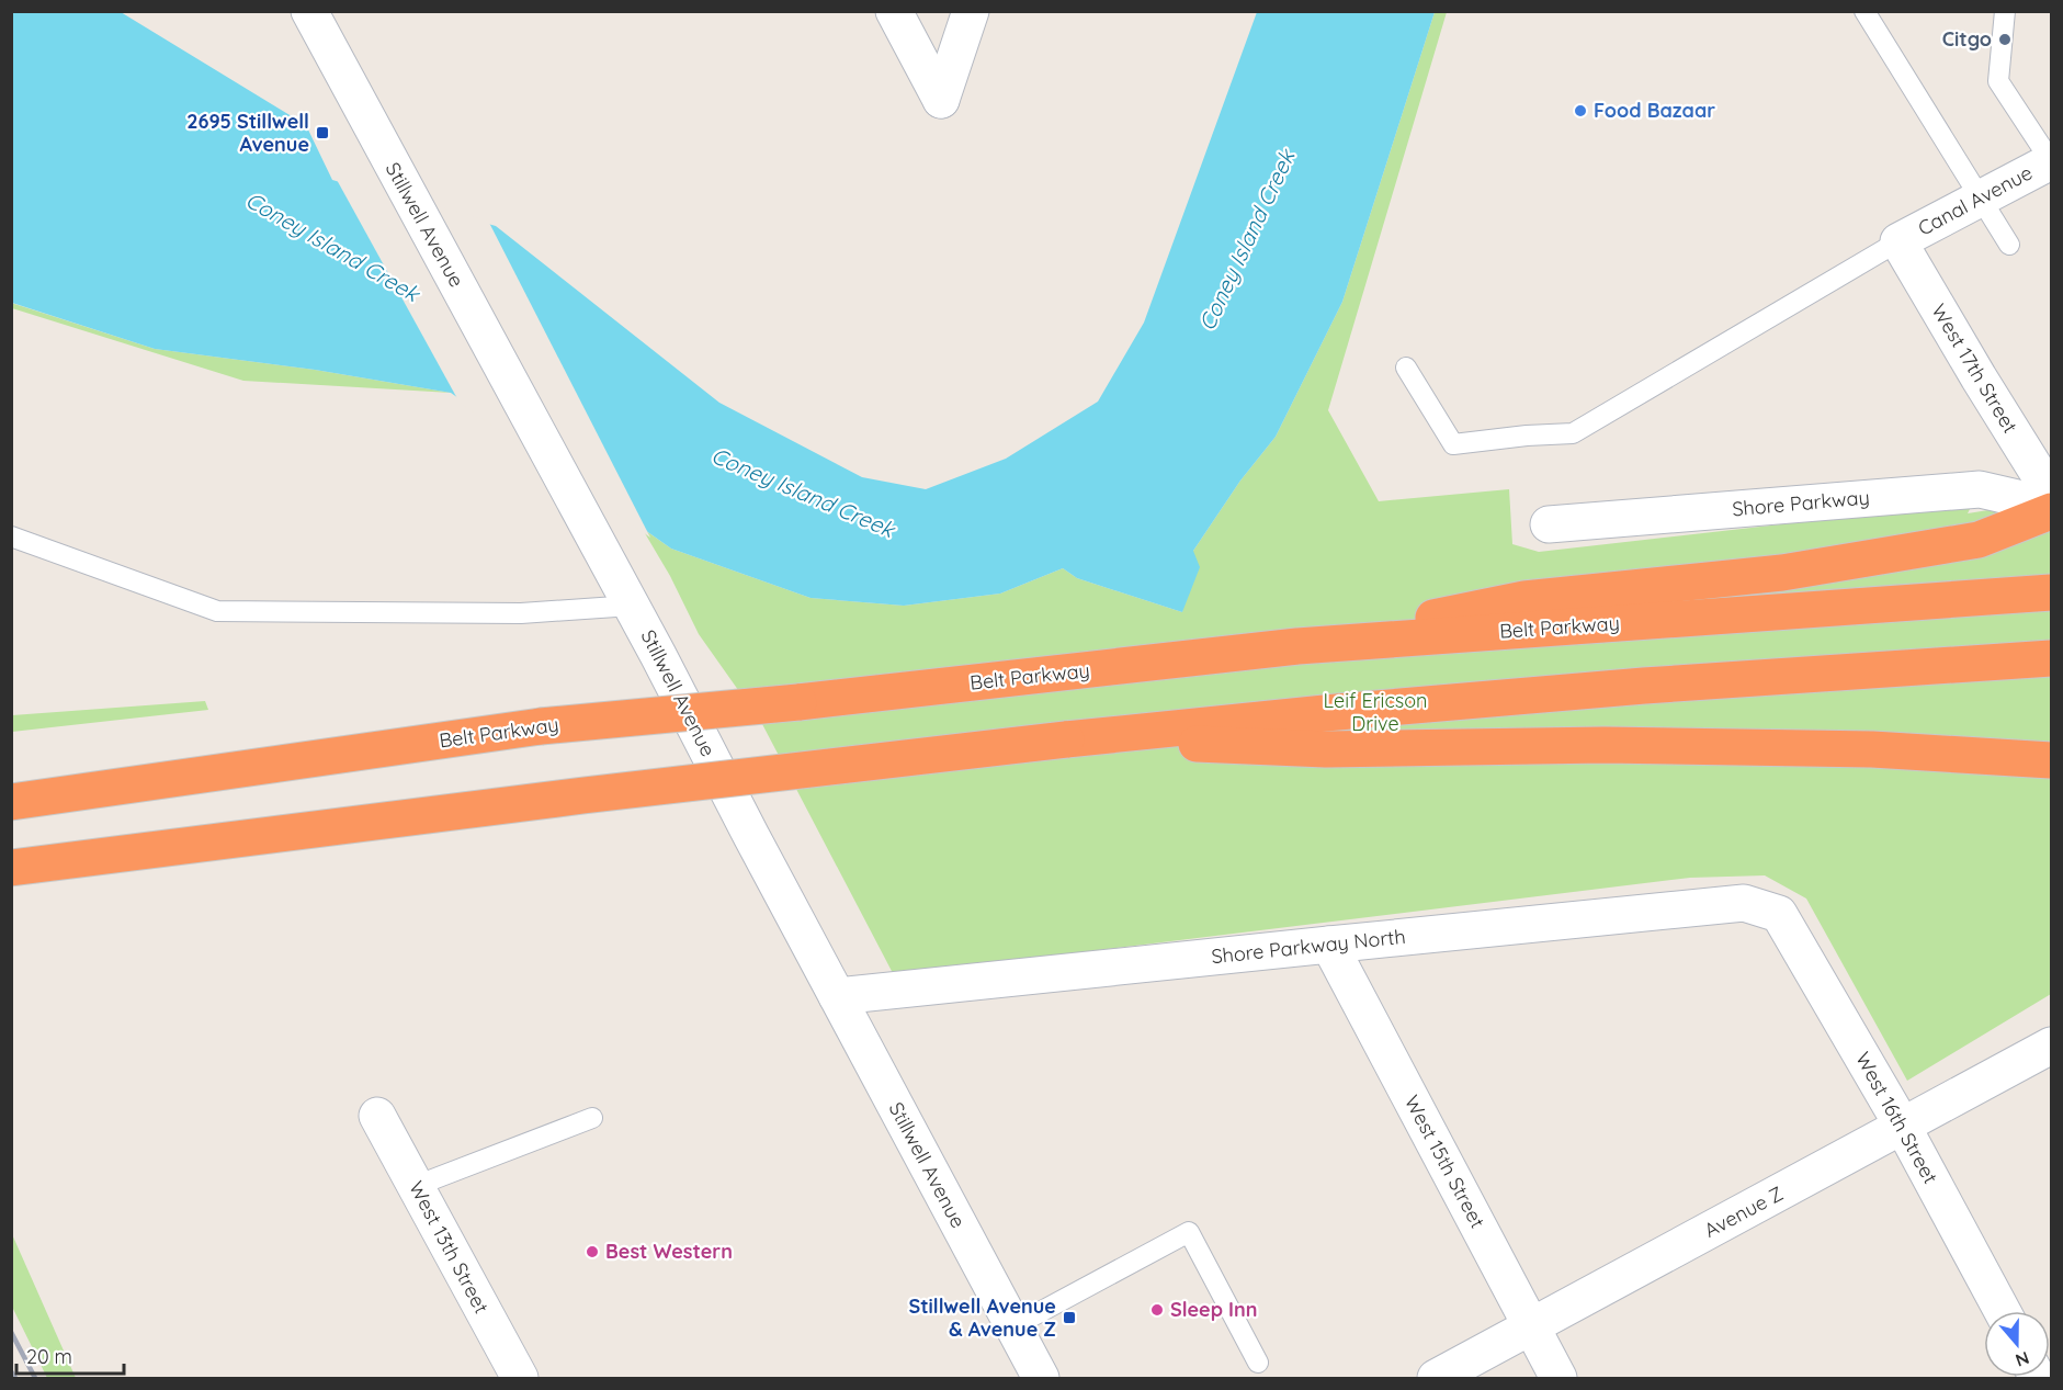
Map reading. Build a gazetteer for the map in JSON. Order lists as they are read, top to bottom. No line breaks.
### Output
{"streets":{"highway":["Belt Parkway"],"street":["Canal Avenue","Stillwell Avenue","West 17th Street","Shore Parkway","Shore Parkway North","West 16th Street","West 15th Street","Avenue Z","West 13th Street"]},"crossings":[["Canal Avenue","West 17th Street"],["Stillwell Avenue","Shore Parkway North"],["Shore Parkway North","West 16th Street"],["Shore Parkway North","West 15th Street"],["West 16th Street","Avenue Z"],["West 15th Street","Avenue Z"]],"water":["Coney Island Creek"],"parks":["Leif Ericson Drive"],"places":{"other":["Citgo","Food Bazaar","Best Western","Sleep Inn"],"transit":["2695 Stillwell Avenue","Stillwell Avenue & Avenue Z"]},"scale_bar":"20 m","north":"bottom"}
